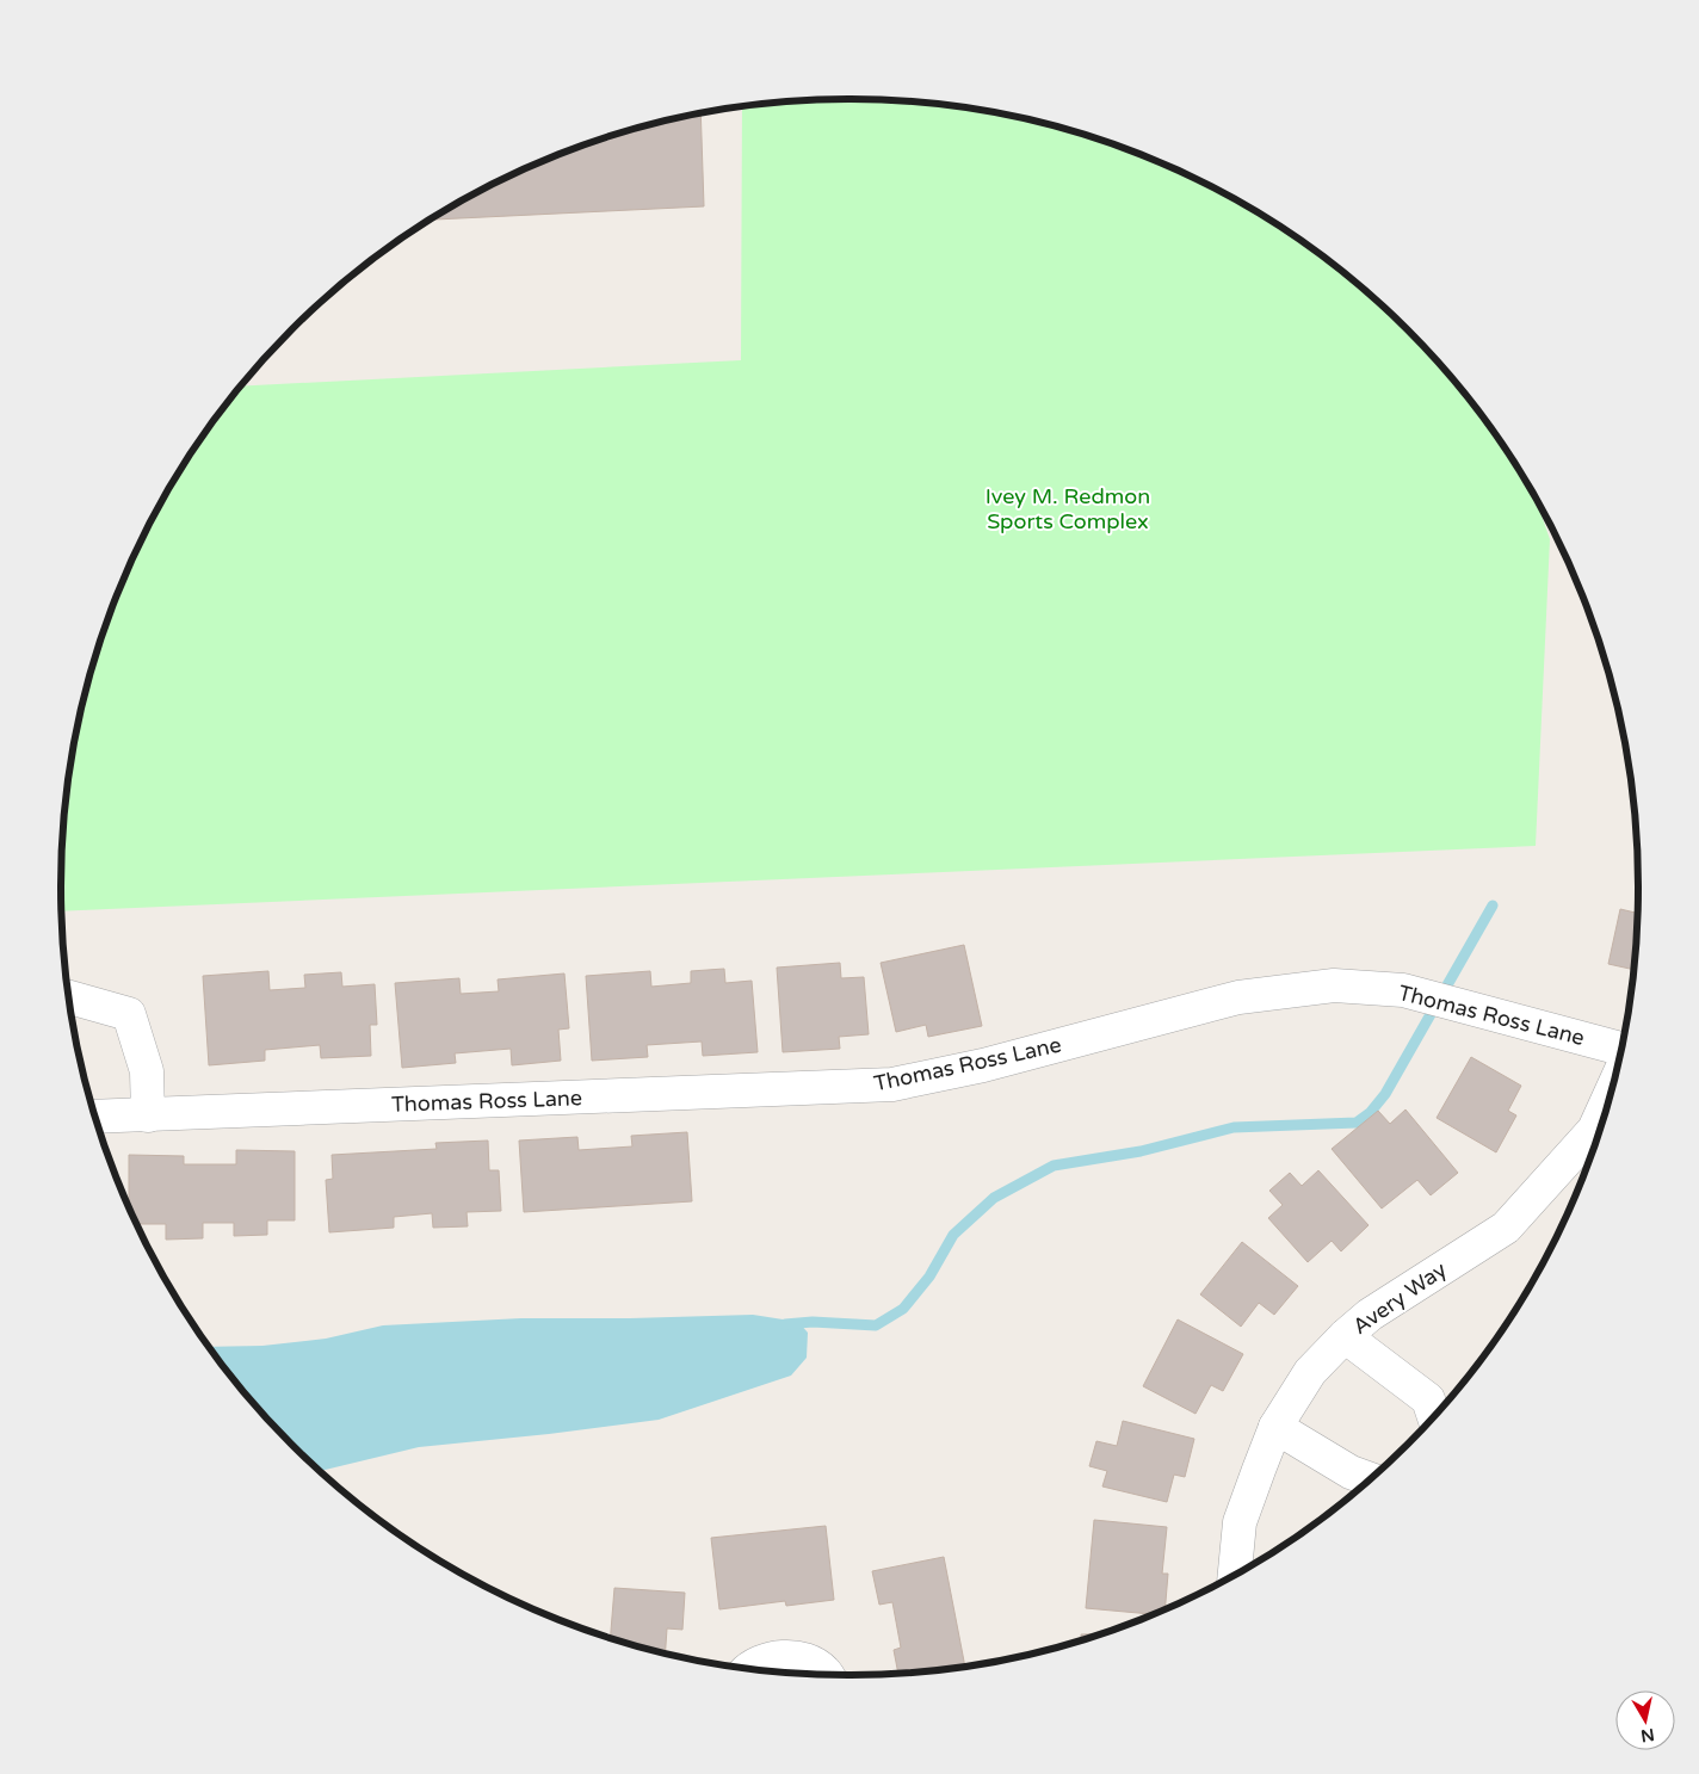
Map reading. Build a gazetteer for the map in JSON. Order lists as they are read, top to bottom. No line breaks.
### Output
{"streets":{"street":["Thomas Ross Lane","Avery Way"]},"parks":["Ivey M. Redmon Sports Complex"],"north":"bottom"}
